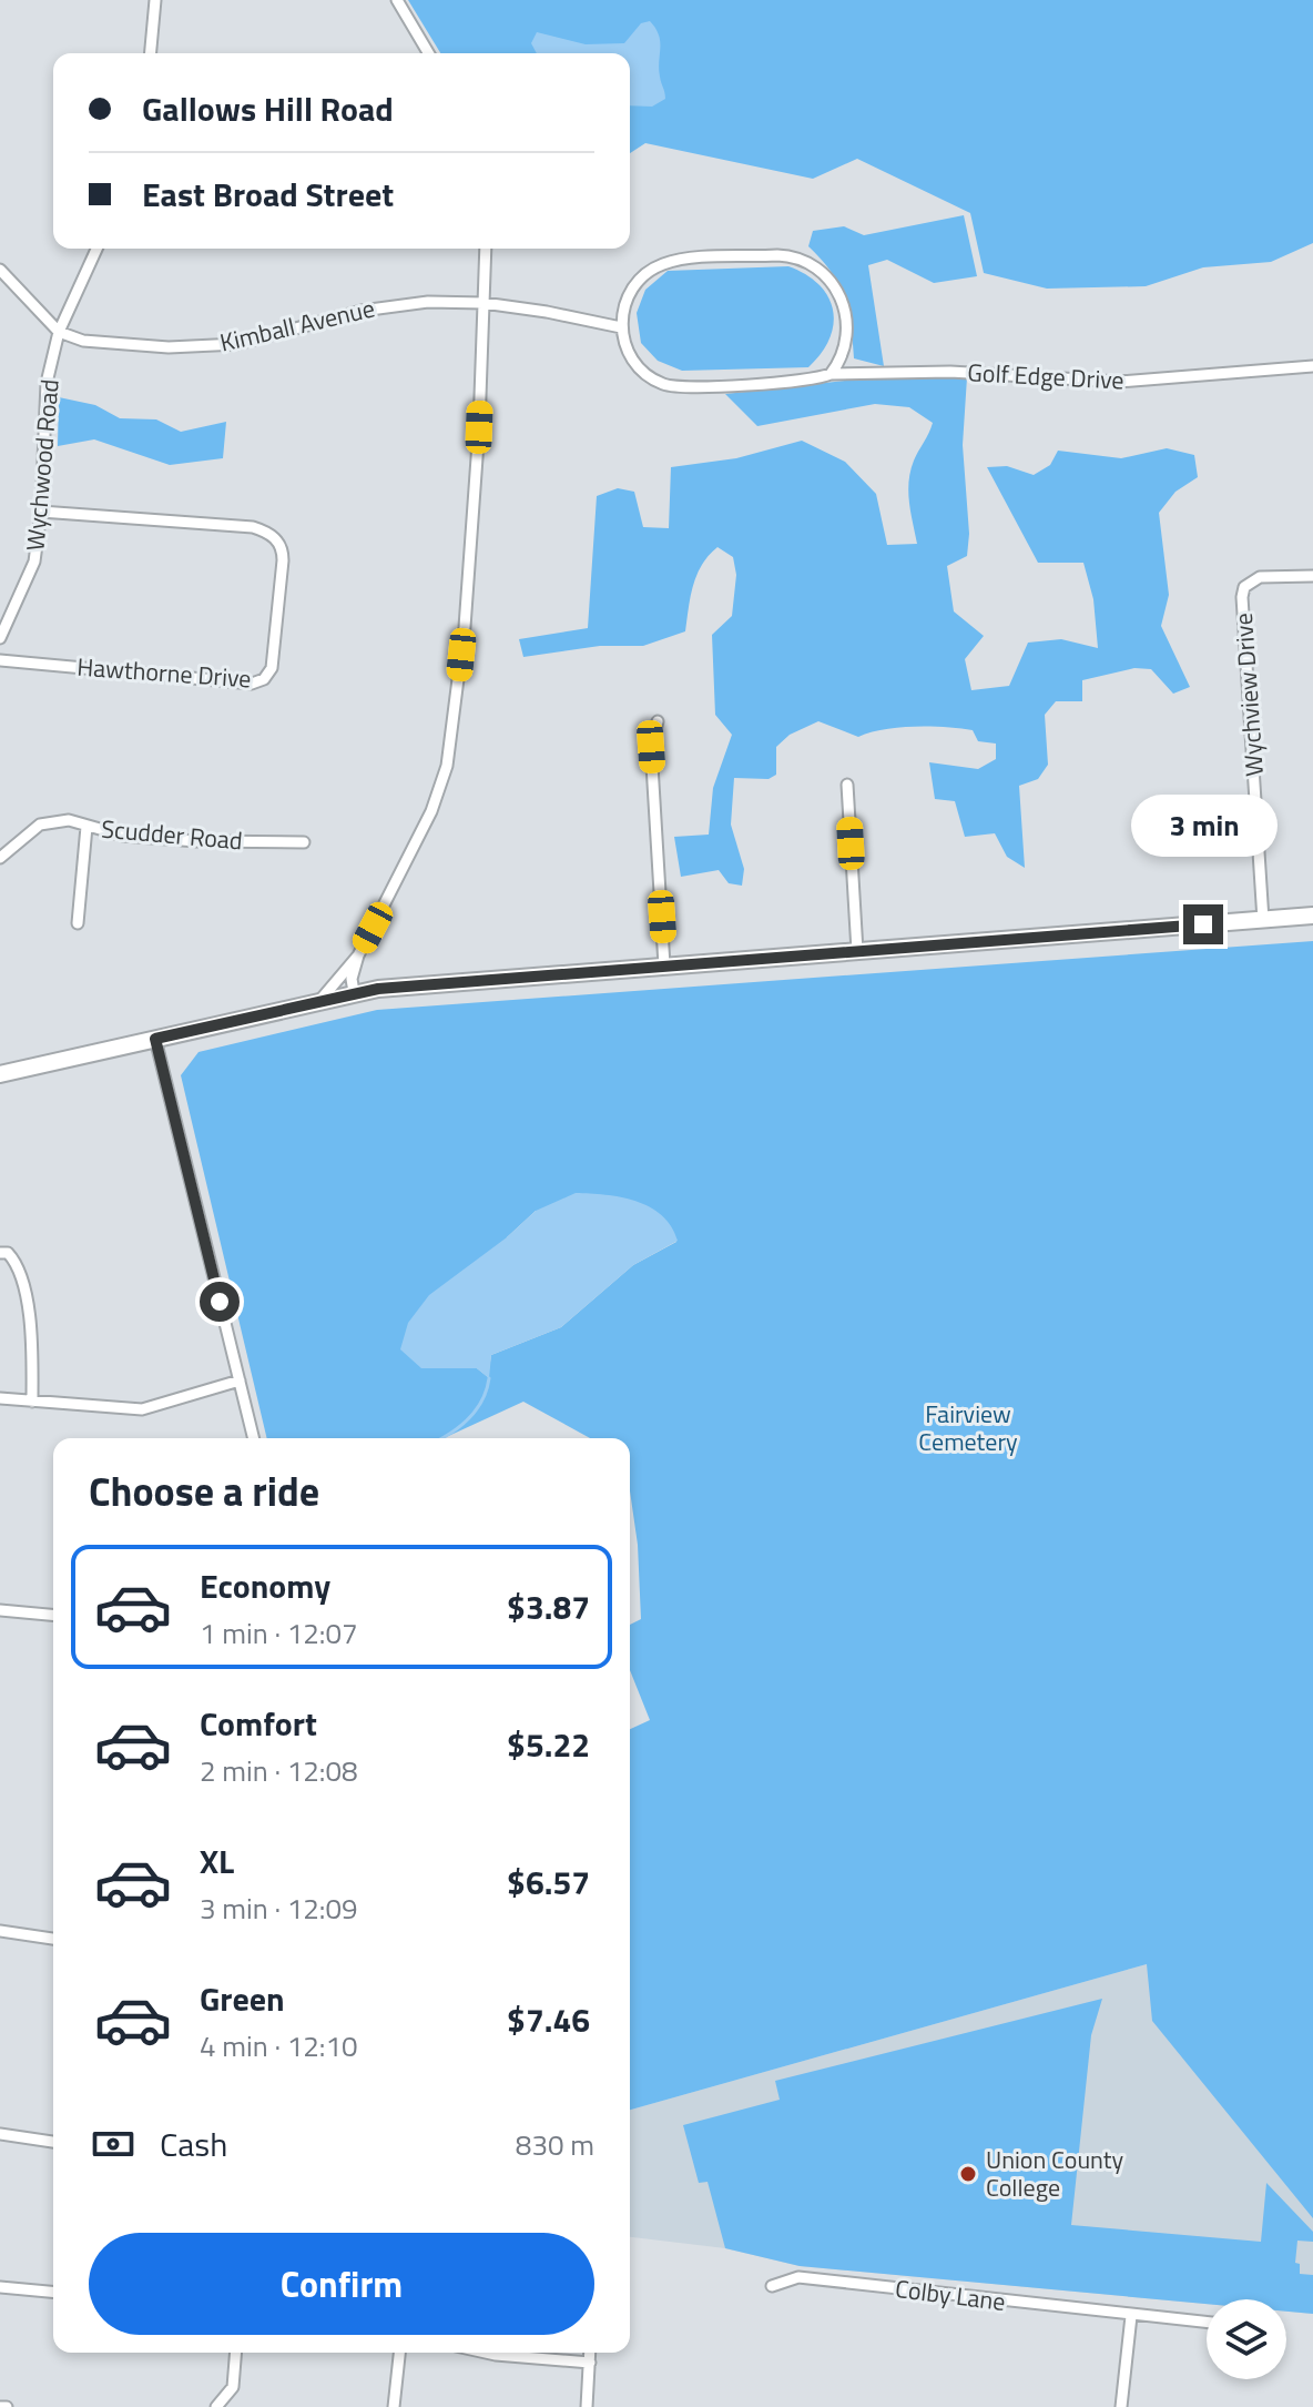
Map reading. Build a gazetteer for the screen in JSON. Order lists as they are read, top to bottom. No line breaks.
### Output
{"streets":{"street":["Kimball Avenue","Golf Edge Drive","Wychwood Road","Hawthorne Drive","Wychview Drive","Scudder Road","Colby Lane"]},"crossings":[["Kimball Avenue","Golf Edge Drive"],["Kimball Avenue","Wychwood Road"],["Wychwood Road","Hawthorne Drive"]],"parks":["Fairview Cemetery"],"places":["Union County College"],"page":{"banner":["Gallows Hill Road","East Broad Street"],"bubble":"3 min","heading":"Choose a ride","list":[{"name":"Economy","note":"1 min · 12:07","value":"$3.87"},{"name":"Comfort","note":"2 min · 12:08","value":"$5.22"},{"name":"XL","note":"3 min · 12:09","value":"$6.57"},{"name":"Green","note":"4 min · 12:10","value":"$7.46"}],"pay":["Cash","830 m"],"buttons":"Confirm"}}
